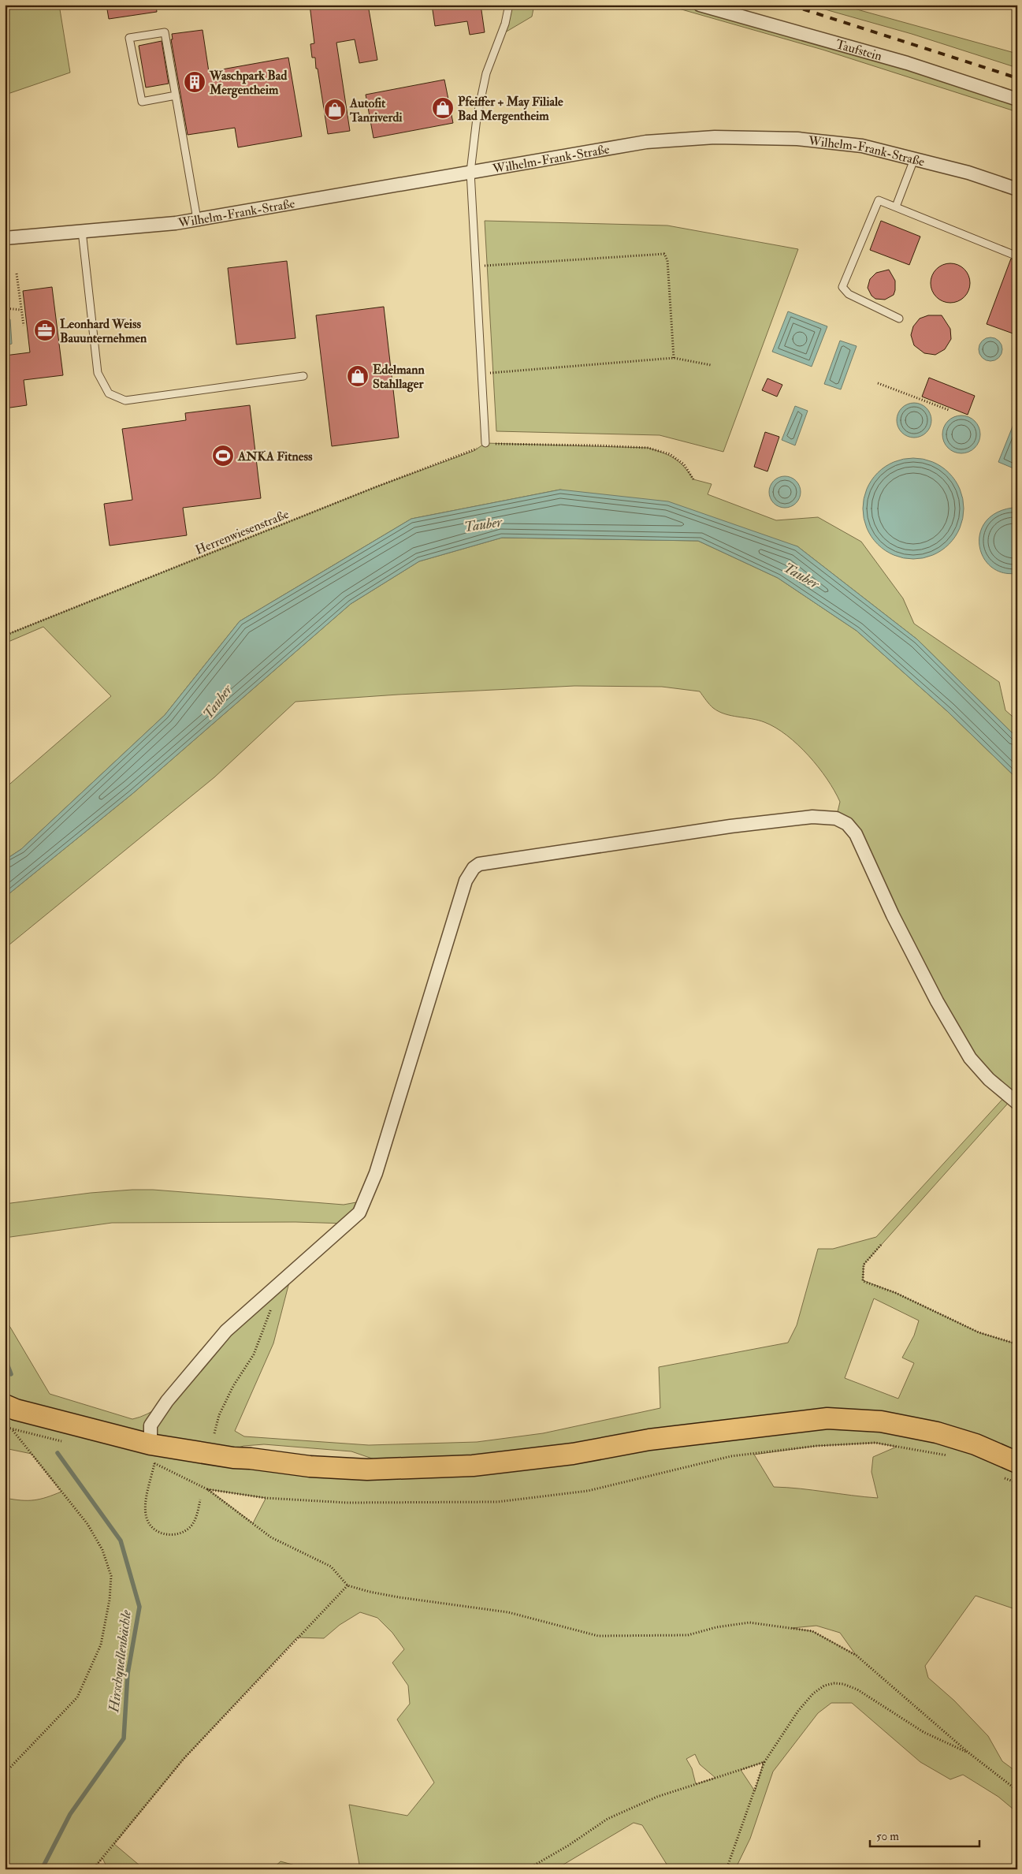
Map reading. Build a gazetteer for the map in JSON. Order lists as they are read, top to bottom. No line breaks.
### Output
{"streets":{"street":["Taufstein","Wilhelm-Frank-Straße"],"path":["Herrenwiesenstraße"]},"water":["Tauber","Hirschquellenbächle"],"places":{"building":["Waschpark Bad Mergentheim"],"shop":["Pfeiffer + May Filiale Bad Mergentheim","Autofit Tanriverdi","Edelmann Stahllager"],"office":["Leonhard Weiss Bauunternehmen"],"sports":["ANKA Fitness"]},"scale_bar":"50 m"}
